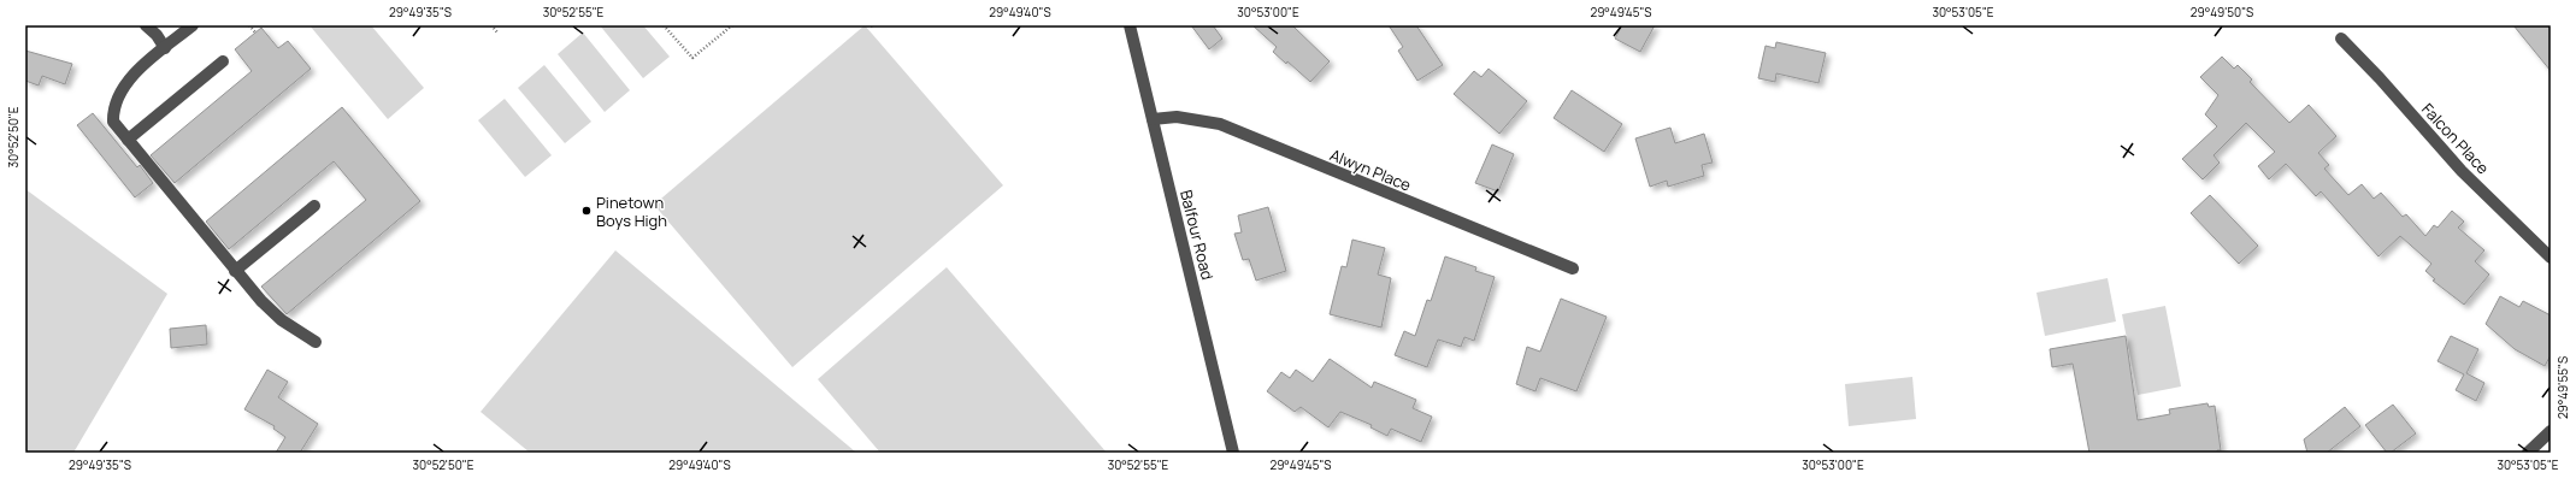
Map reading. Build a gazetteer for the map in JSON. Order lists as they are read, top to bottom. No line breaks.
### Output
{"streets":{"street":["Falcon Place","Alwyn Place","Balfour Road"]},"crossings":[["Alwyn Place","Balfour Road"]],"places":["Pinetown Boys High"],"coordinates":["29°49'35\"S","30°52'55\"E","29°49'40\"S","30°53'00\"E","29°49'45\"S","30°53'05\"E","29°49'50\"S","30°52'50\"E","29°49'55\"S"]}
